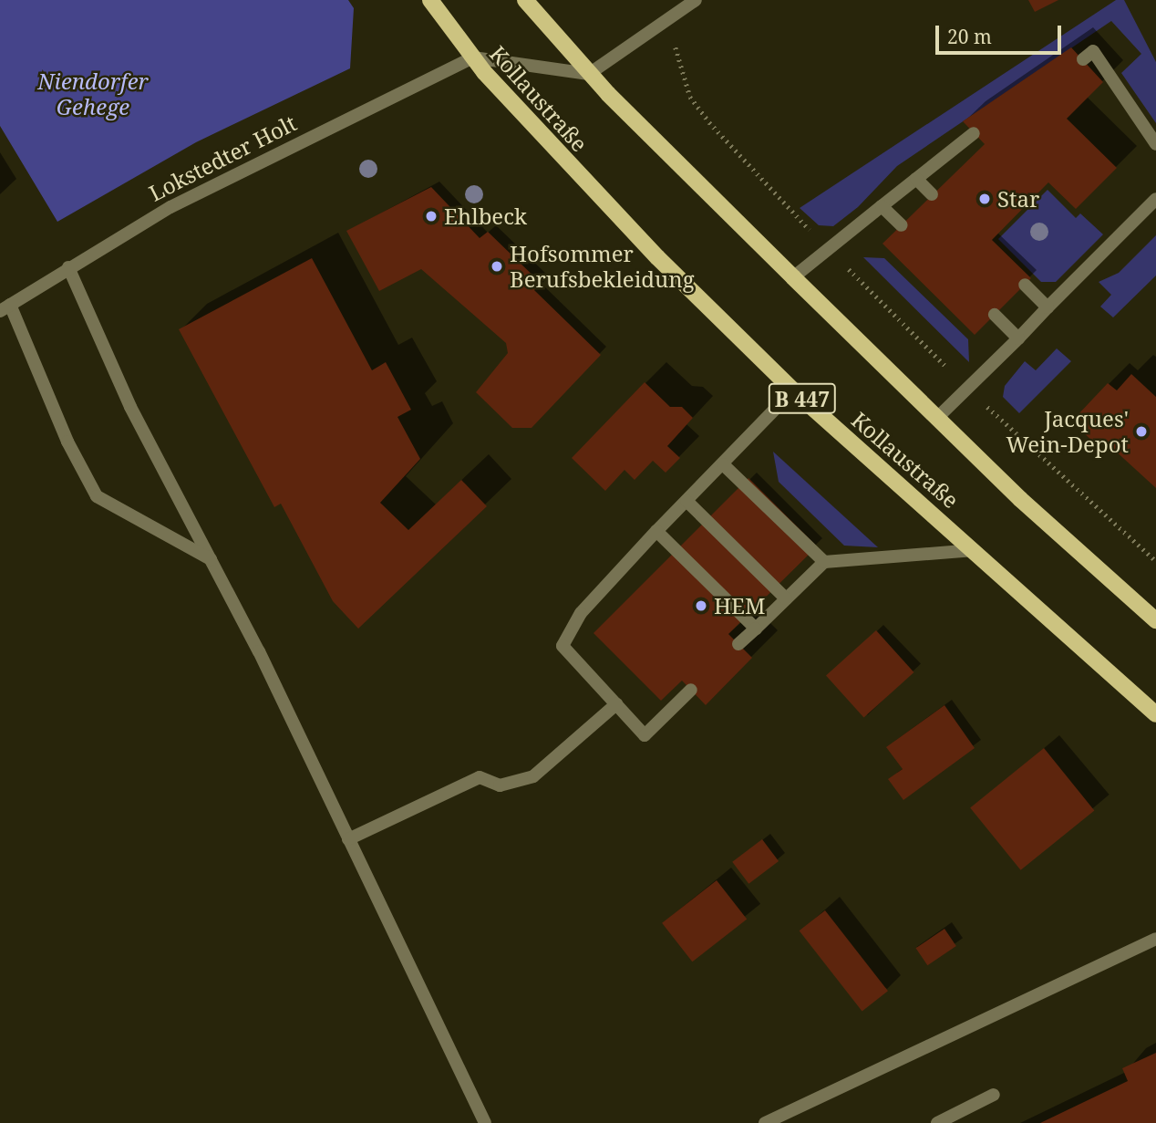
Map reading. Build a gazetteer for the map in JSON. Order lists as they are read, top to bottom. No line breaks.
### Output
{"streets":{"main road":["Kollaustraße","B 447"],"street":["Lokstedter Holt"]},"crossings":[["Kollaustraße","Lokstedter Holt"]],"parks":["Niendorfer Gehege"],"places":["Star","Ehlbeck","Hofsommer Berufsbekleidung","Jacques' Wein-Depot","HEM"],"scale_bar":"20 m"}
